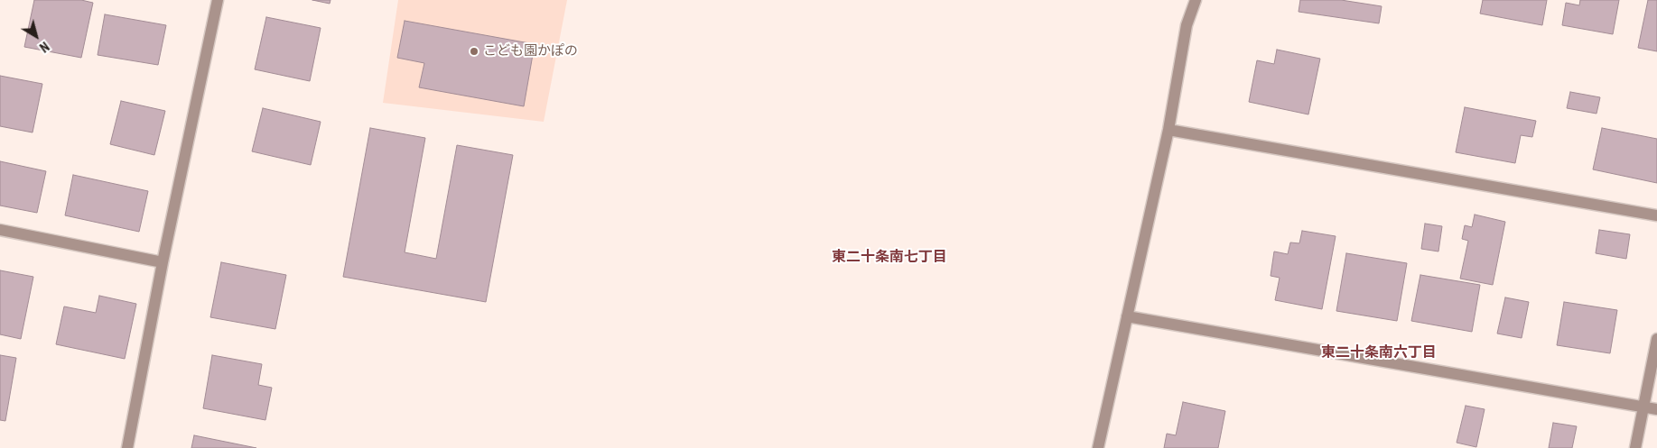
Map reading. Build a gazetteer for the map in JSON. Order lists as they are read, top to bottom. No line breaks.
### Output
{"districts":["東二十条南七丁目","東二十条南六丁目"],"places":["こども園かぽの"],"north":"bottom right"}
